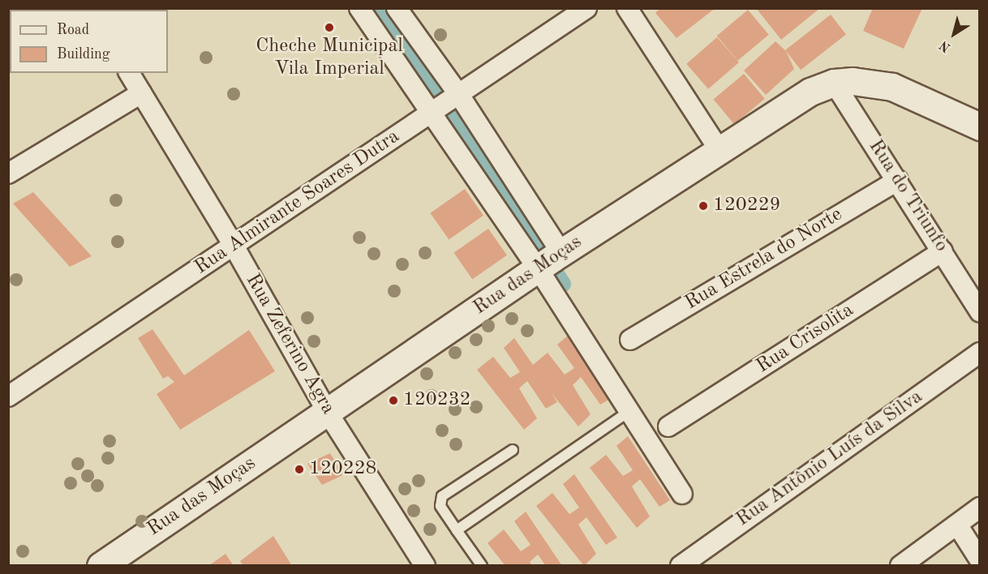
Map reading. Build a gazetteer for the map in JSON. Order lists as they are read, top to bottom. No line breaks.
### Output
{"streets":{"street":["Rua do Triunfo","Rua Almirante Soares Dutra","Rua Estrela do Norte","Rua das Moças","Rua Crisolita","Rua Zeferino Agra","Rua Antônio Luís da Silva"]},"crossings":[["Rua do Triunfo","Rua Estrela do Norte"],["Rua do Triunfo","Rua das Moças"],["Rua do Triunfo","Rua Crisolita"],["Rua Almirante Soares Dutra","Rua Zeferino Agra"],["Rua das Moças","Rua Zeferino Agra"]],"places":["Cheche Municipal Vila Imperial","120229","120232","120228"],"legend":["Road","Building"],"north":"bottom left"}
